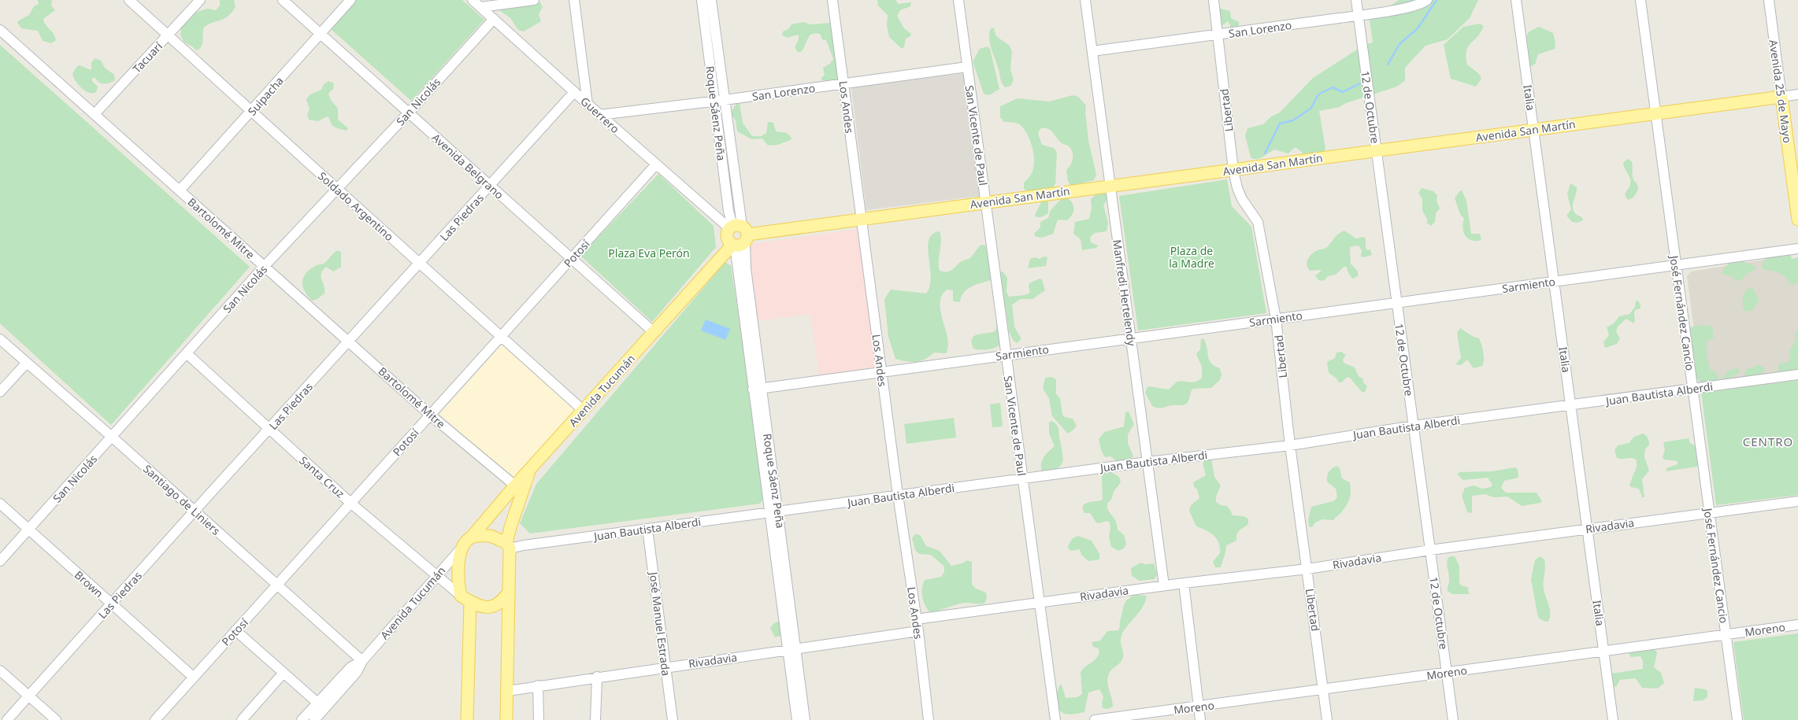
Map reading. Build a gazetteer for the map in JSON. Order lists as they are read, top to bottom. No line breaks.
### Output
{"streets":{"main road":["Avenida 25 de Mayo","Avenida San Martín","Avenida Tucumán"],"street":["San Lorenzo","Tacuarí","Suipacha","Italia","San Nicolás","Los Andes","12 de Octubre","Libertad","Roque Sáenz Peña","Guerrero","San Vicente de Paul","Avenida Belgrano","Soldado Argentino","Las Piedras","Bartolomé Mitre","Potosí","Sarmiento","Manfredi Hertelendy","José Fernández Cancio","Juan Bautista Alberdi","Santa Cruz","Santiago de Liniers","Rivadavia","Brown","José Manuel Estrada","Moreno"]},"crossings":[["San Lorenzo","Los Andes"],["San Lorenzo","12 de Octubre"],["San Lorenzo","Libertad"],["San Lorenzo","Roque Sáenz Peña"],["San Lorenzo","Guerrero"],["San Lorenzo","San Vicente de Paul"],["San Lorenzo","Manfredi Hertelendy"],["Tacuarí","Soldado Argentino"],["Tacuarí","Bartolomé Mitre"],["Avenida 25 de Mayo","Avenida San Martín"],["Suipacha","Avenida Belgrano"],["Suipacha","Soldado Argentino"],["Suipacha","Bartolomé Mitre"],["Italia","Avenida San Martín"],["Italia","Sarmiento"],["Italia","Juan Bautista Alberdi"],["Italia","Rivadavia"],["Italia","Moreno"],["San Nicolás","Guerrero"],["San Nicolás","Avenida Belgrano"],["San Nicolás","Soldado Argentino"],["San Nicolás","Bartolomé Mitre"],["San Nicolás","Santa Cruz"],["San Nicolás","Santiago de Liniers"],["San Nicolás","Brown"],["Los Andes","Avenida San Martín"],["Los Andes","Sarmiento"],["Los Andes","Juan Bautista Alberdi"],["Los Andes","Rivadavia"],["12 de Octubre","Avenida San Martín"],["12 de Octubre","Sarmiento"],["12 de Octubre","Juan Bautista Alberdi"],["12 de Octubre","Rivadavia"],["12 de Octubre","Moreno"],["Libertad","Avenida San Martín"],["Libertad","Sarmiento"],["Libertad","Juan Bautista Alberdi"],["Libertad","Rivadavia"],["Libertad","Moreno"],["Roque Sáenz Peña","Guerrero"],["Roque Sáenz Peña","Avenida San Martín"],["Roque Sáenz Peña","Sarmiento"],["Roque Sáenz Peña","Avenida Tucumán"],["Roque Sáenz Peña","Juan Bautista Alberdi"],["Roque Sáenz Peña","Rivadavia"],["Guerrero","Avenida San Martín"],["Guerrero","Las Piedras"],["Guerrero","Potosí"],["Guerrero","Avenida Tucumán"],["Avenida San Martín","San Vicente de Paul"],["Avenida San Martín","Manfredi Hertelendy"],["Avenida San Martín","José Fernández Cancio"],["Avenida San Martín","Avenida Tucumán"],["San Vicente de Paul","Sarmiento"],["San Vicente de Paul","Juan Bautista Alberdi"],["San Vicente de Paul","Rivadavia"],["Avenida Belgrano","Las Piedras"],["Avenida Belgrano","Potosí"],["Avenida Belgrano","Avenida Tucumán"],["Soldado Argentino","Las Piedras"],["Soldado Argentino","Potosí"],["Soldado Argentino","Avenida Tucumán"],["Las Piedras","Bartolomé Mitre"],["Las Piedras","Santa Cruz"],["Las Piedras","Santiago de Liniers"],["Las Piedras","Brown"],["Bartolomé Mitre","Potosí"],["Bartolomé Mitre","Avenida Tucumán"],["Potosí","Santa Cruz"],["Potosí","Santiago de Liniers"],["Potosí","Brown"],["Sarmiento","Manfredi Hertelendy"],["Sarmiento","José Fernández Cancio"],["Manfredi Hertelendy","Juan Bautista Alberdi"],["Manfredi Hertelendy","Rivadavia"],["José Fernández Cancio","Juan Bautista Alberdi"],["José Fernández Cancio","Rivadavia"],["José Fernández Cancio","Moreno"],["Avenida Tucumán","Juan Bautista Alberdi"],["Avenida Tucumán","Santa Cruz"],["Avenida Tucumán","Santiago de Liniers"],["Juan Bautista Alberdi","Santa Cruz"],["Juan Bautista Alberdi","José Manuel Estrada"],["Rivadavia","José Manuel Estrada"]],"districts":["CENTRO"],"parks":["Plaza de la Madre","Plaza Eva Perón"]}
